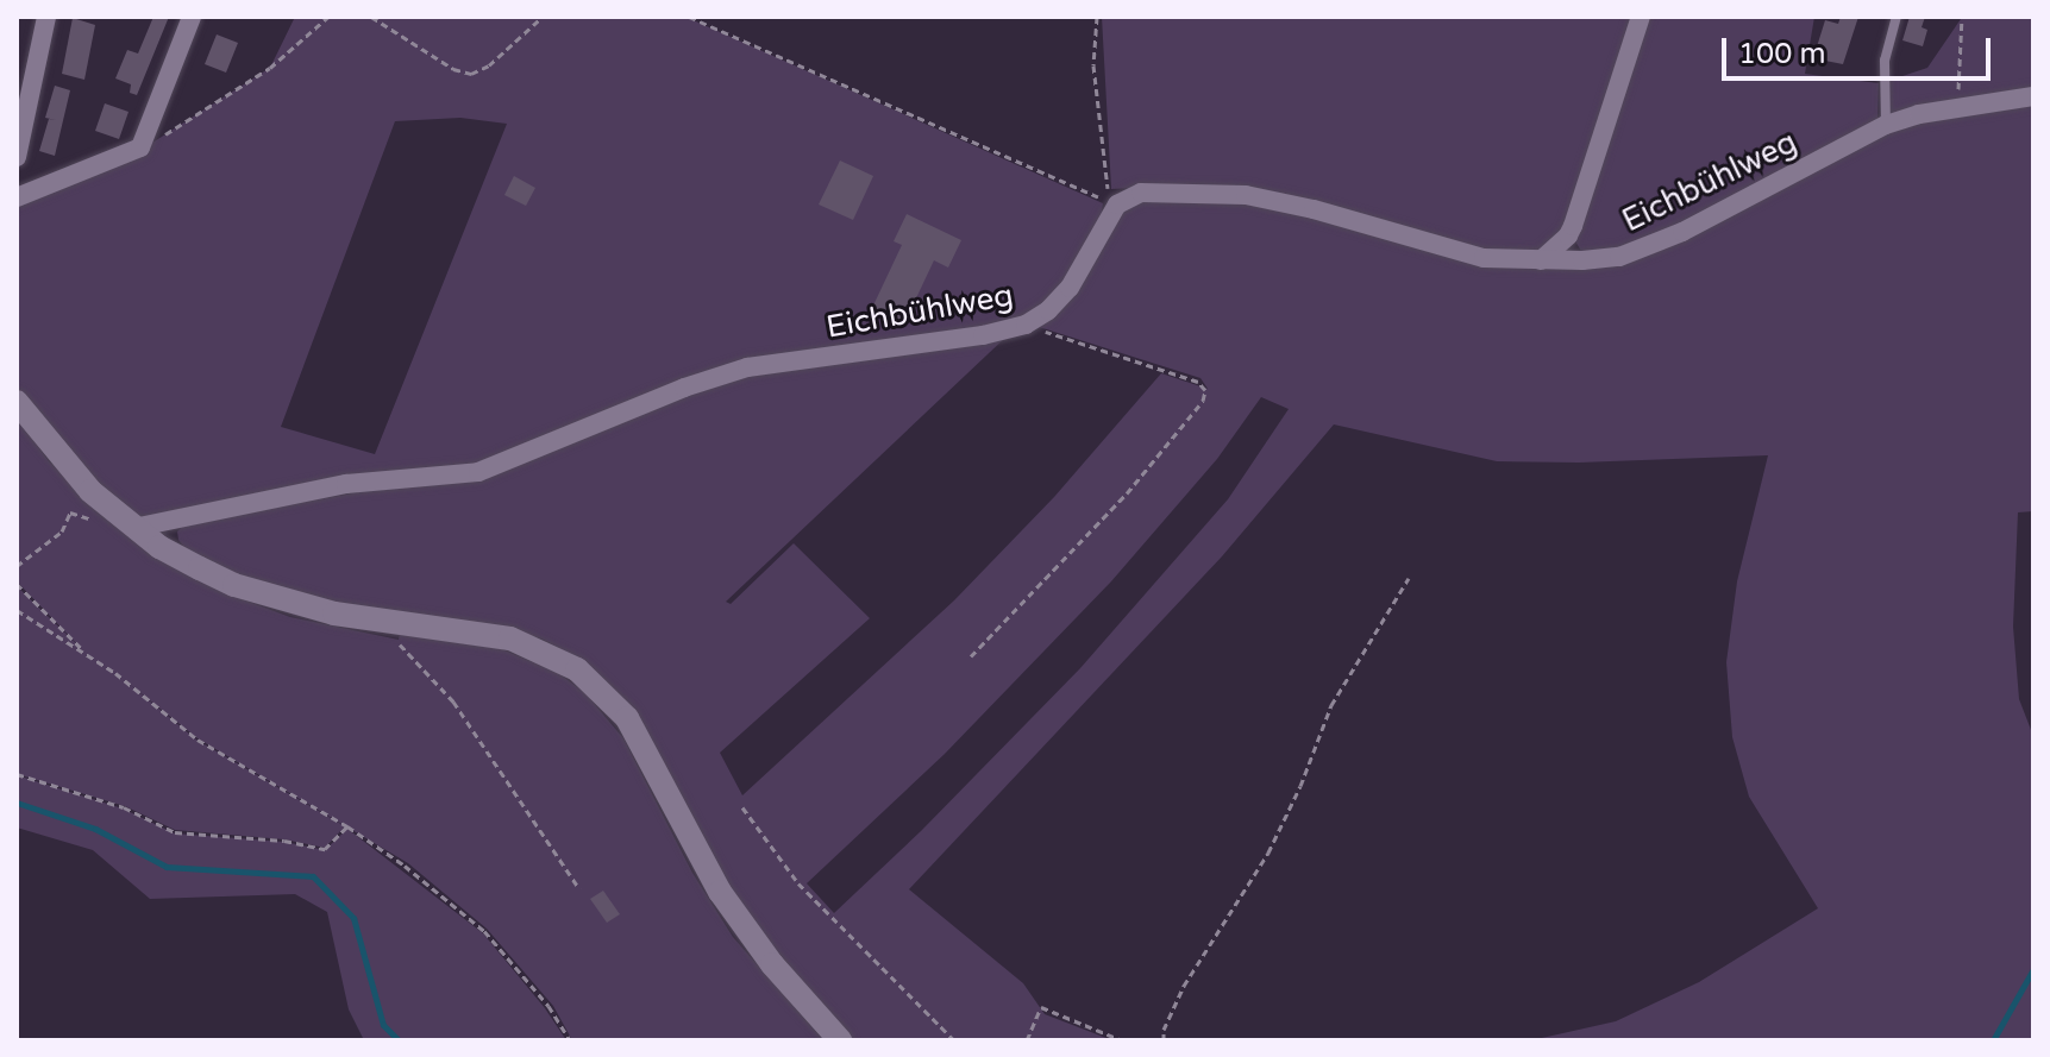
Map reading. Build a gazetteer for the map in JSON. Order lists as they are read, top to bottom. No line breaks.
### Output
{"streets":{"street":["Eichbühlweg"]},"scale_bar":"100 m"}
